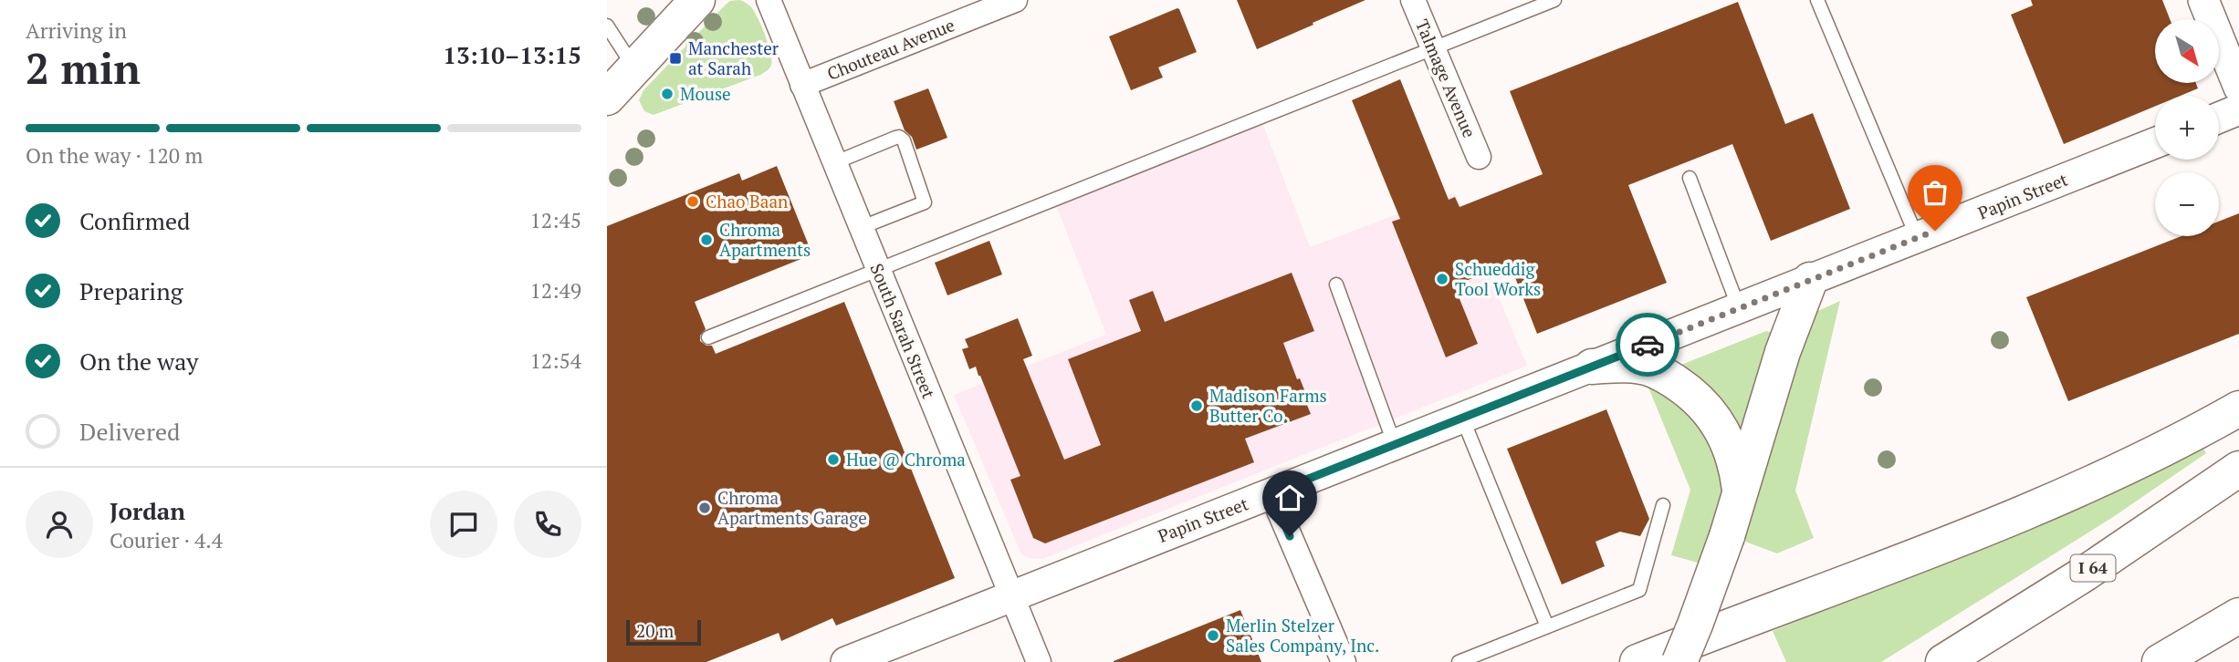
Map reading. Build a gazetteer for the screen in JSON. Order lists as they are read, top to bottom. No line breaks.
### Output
{"streets":{"main road":["I 64"],"street":["Chouteau Avenue","Talmage Avenue","Papin Street","South Sarah Street"]},"crossings":[["Chouteau Avenue","South Sarah Street"],["Papin Street","South Sarah Street"]],"places":{"transit":["Manchester at Sarah"],"other":["Mouse","Chao Baan","Chroma Apartments","Schueddig Tool Works","Madison Farms Butter Co.","Hue @ Chroma","Chroma Apartments Garage","Merlin Stelzer Sales Company, Inc."]},"scale_bar":"20 m","north":"bottom right","page":{"heading":["2 min","Arriving in","13:10–13:15"],"panel":["Jordan","Courier · 4.4"],"map_buttons":["+","−"],"bar":"On the way · 120 m","list":[["Confirmed","12:45"],["Preparing","12:49"],["On the way","12:54"],"Delivered"],"scale":"20 m"}}
